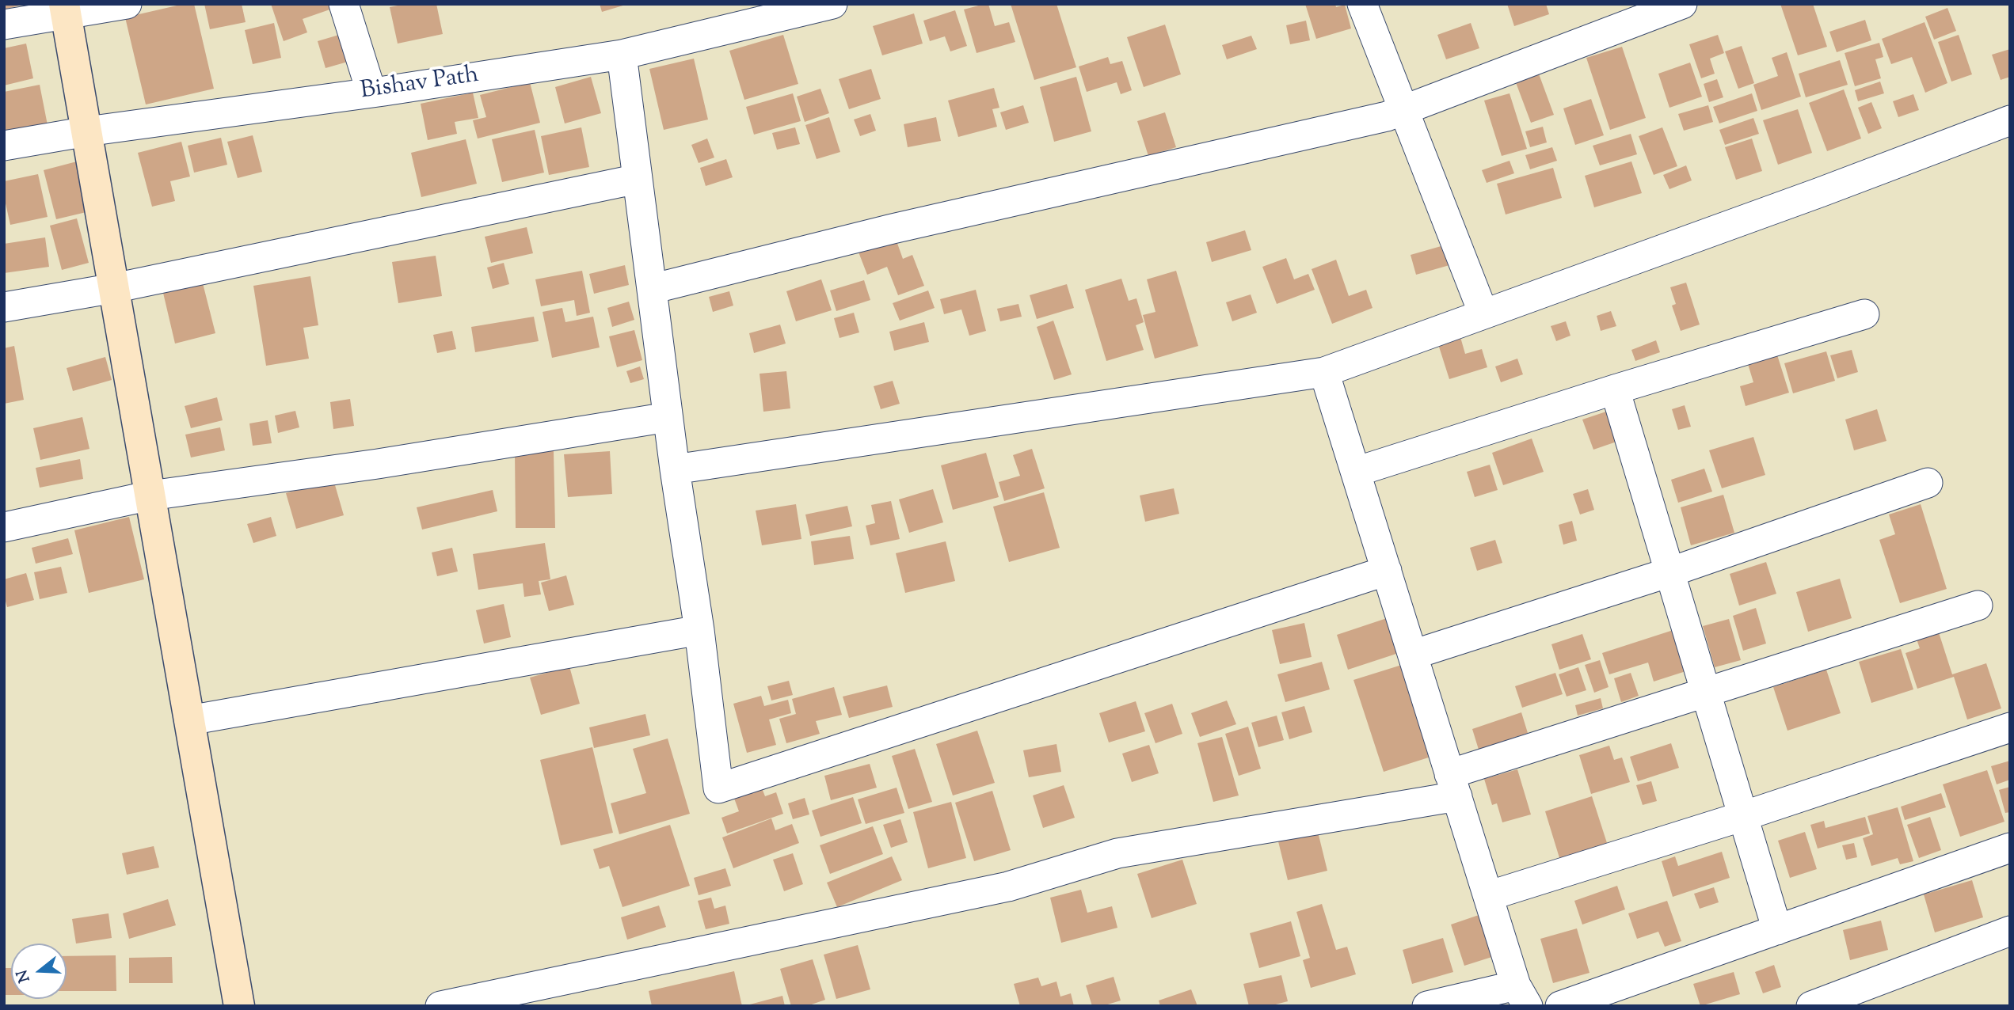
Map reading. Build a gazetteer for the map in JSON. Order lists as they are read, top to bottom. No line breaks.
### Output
{"streets":{"street":["Bishav Path"]},"north":"left"}
